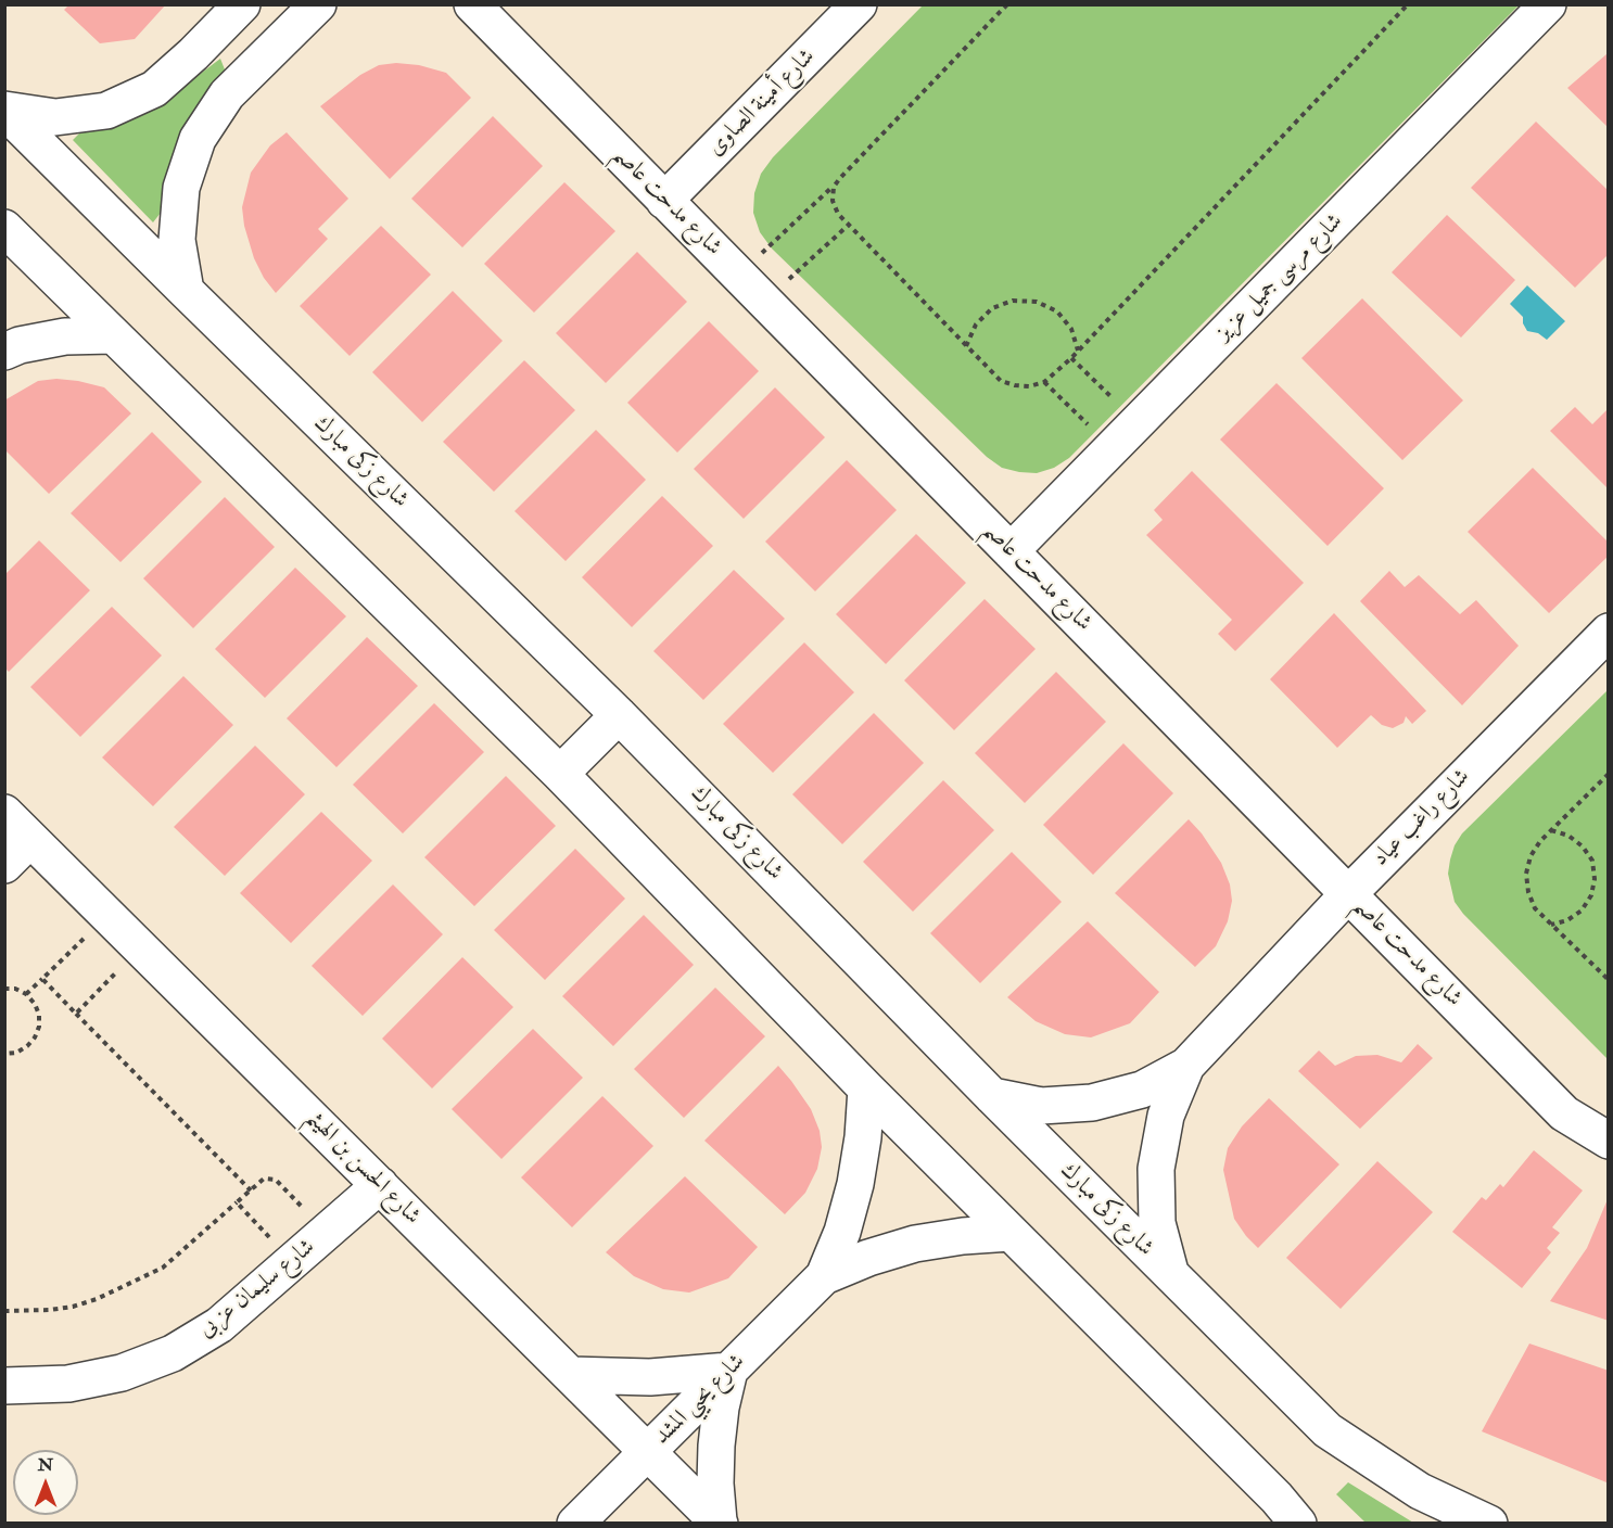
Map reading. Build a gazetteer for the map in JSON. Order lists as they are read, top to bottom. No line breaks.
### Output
{"streets":{"street":["شارع أمينة الصاوى","شارع مدحت عاصم","شارع مرسى جميل عزيز","شارع زكى مبارك","شارع راغب عياد","شارع الحسن بن الهيثم","شارع سليمان عزبى","شارع يحيي المشد"]},"crossings":[["شارع أمينة الصاوى","شارع مدحت عاصم"],["شارع مدحت عاصم","شارع مرسى جميل عزيز"],["شارع مدحت عاصم","شارع راغب عياد"],["شارع زكى مبارك","شارع راغب عياد"],["شارع الحسن بن الهيثم","شارع سليمان عزبى"],["شارع الحسن بن الهيثم","شارع يحيي المشد"]],"north":"top"}
